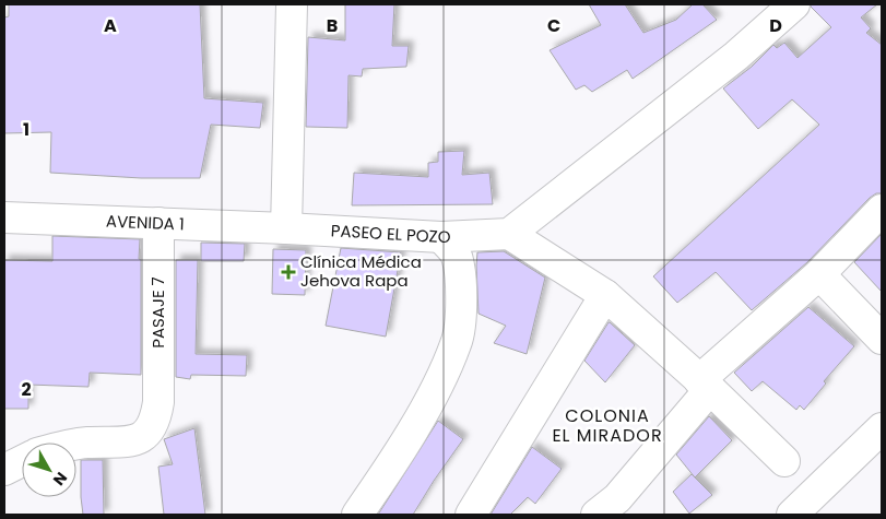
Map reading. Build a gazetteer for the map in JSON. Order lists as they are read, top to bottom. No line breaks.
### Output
{"streets":{"main road":["AVENIDA 1","PASEO EL POZO","PASAJE 7"]},"crossings":[["AVENIDA 1","PASEO EL POZO"],["AVENIDA 1","PASAJE 7"]],"districts":["COLONIA EL MIRADOR"],"places":{"health":["Clínica Médica Jehova Rapa"]},"north":"bottom right","grid":{"columns":["A","B","C","D"],"rows":["1","2"]}}
